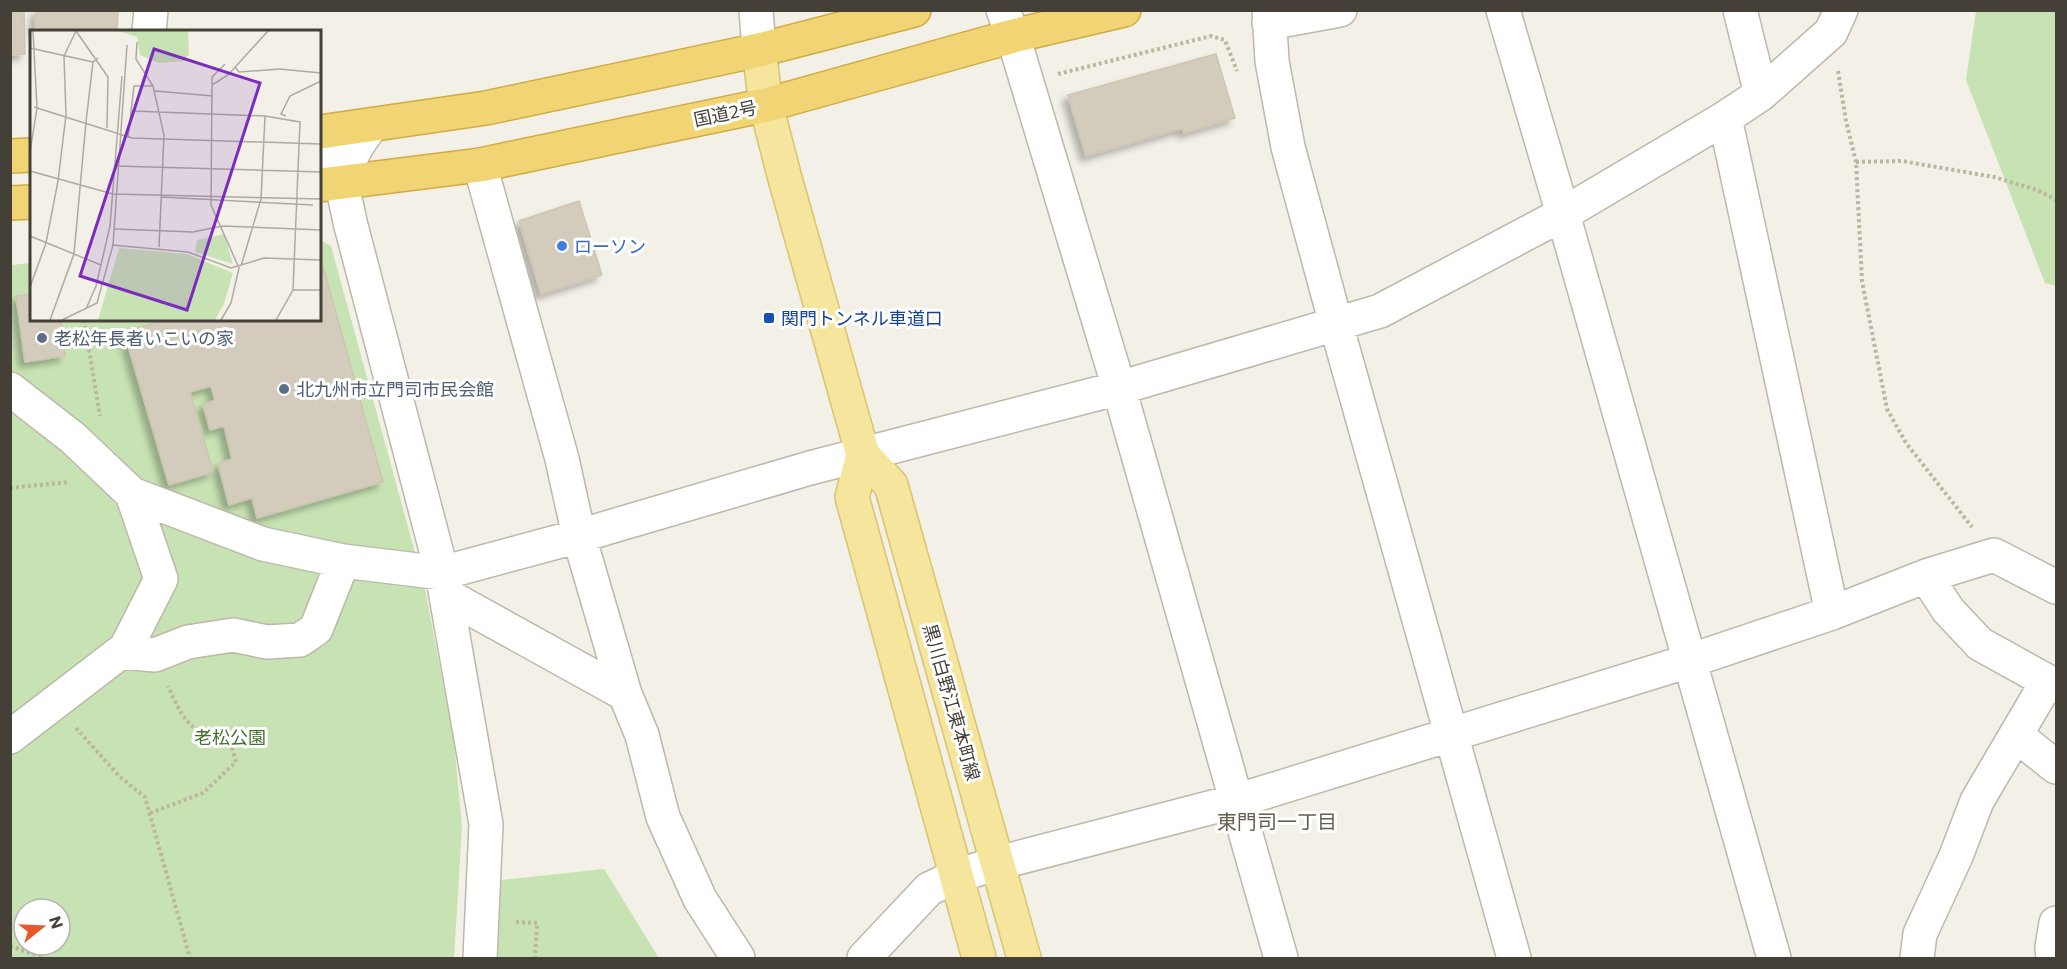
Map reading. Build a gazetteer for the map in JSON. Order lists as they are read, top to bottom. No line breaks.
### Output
{"streets":{"highway":["国道2号"],"main road":["黒川白野江東本町線"]},"crossings":[["国道2号","黒川白野江東本町線"]],"districts":["東門司一丁目"],"parks":["老松公園"],"places":{"other":["ローソン","老松年長者いこいの家","北九州市立門司市民会館"],"transit":["関門トンネル車道口"]},"north":"right"}
